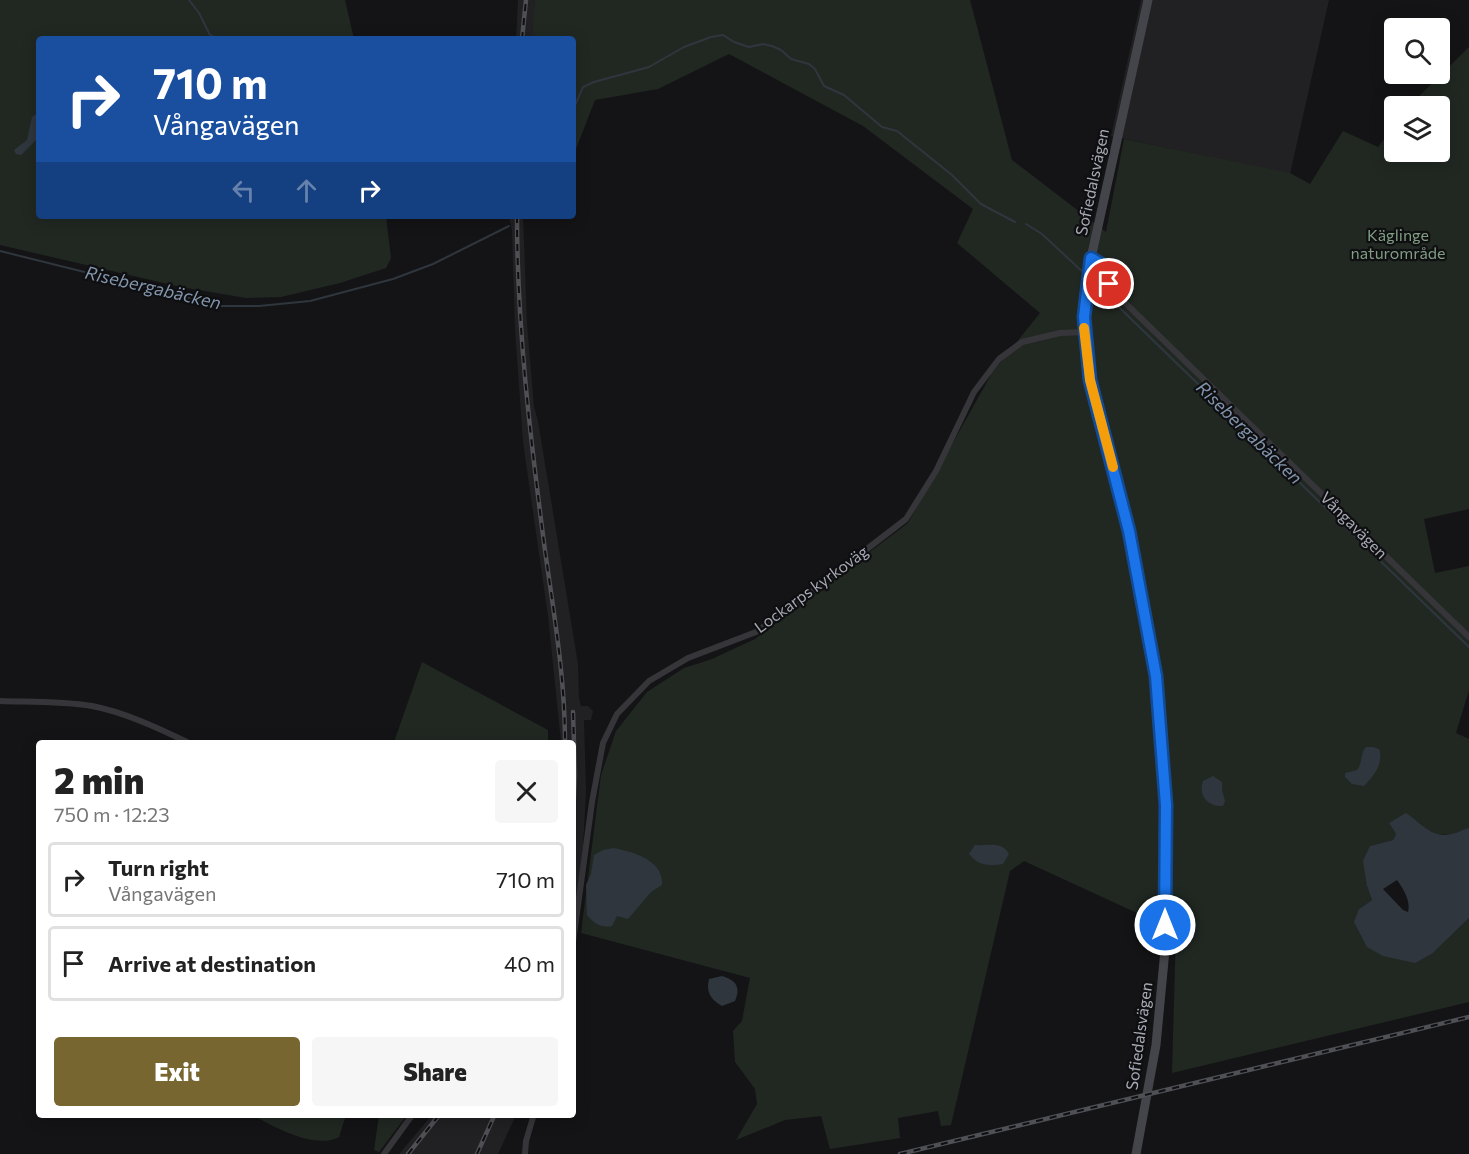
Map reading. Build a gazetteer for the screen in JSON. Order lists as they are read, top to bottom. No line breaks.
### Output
{"streets":{"main road":["Sofiedalsvägen"],"street":["Vångavägen","Lockarps kyrkoväg"]},"crossings":[["Sofiedalsvägen","Vångavägen"],["Sofiedalsvägen","Lockarps kyrkoväg"]],"water":["Risebergabäcken"],"parks":["Käglinge naturområde"],"page":{"turn":["710 m","Vångavägen"],"heading":["2 min","750 m · 12:23"],"list":[{"name":"Turn right","note":"Vångavägen","value":"710 m"},{"name":"Arrive at destination","value":"40 m"}],"buttons":["Exit","Share"]}}
